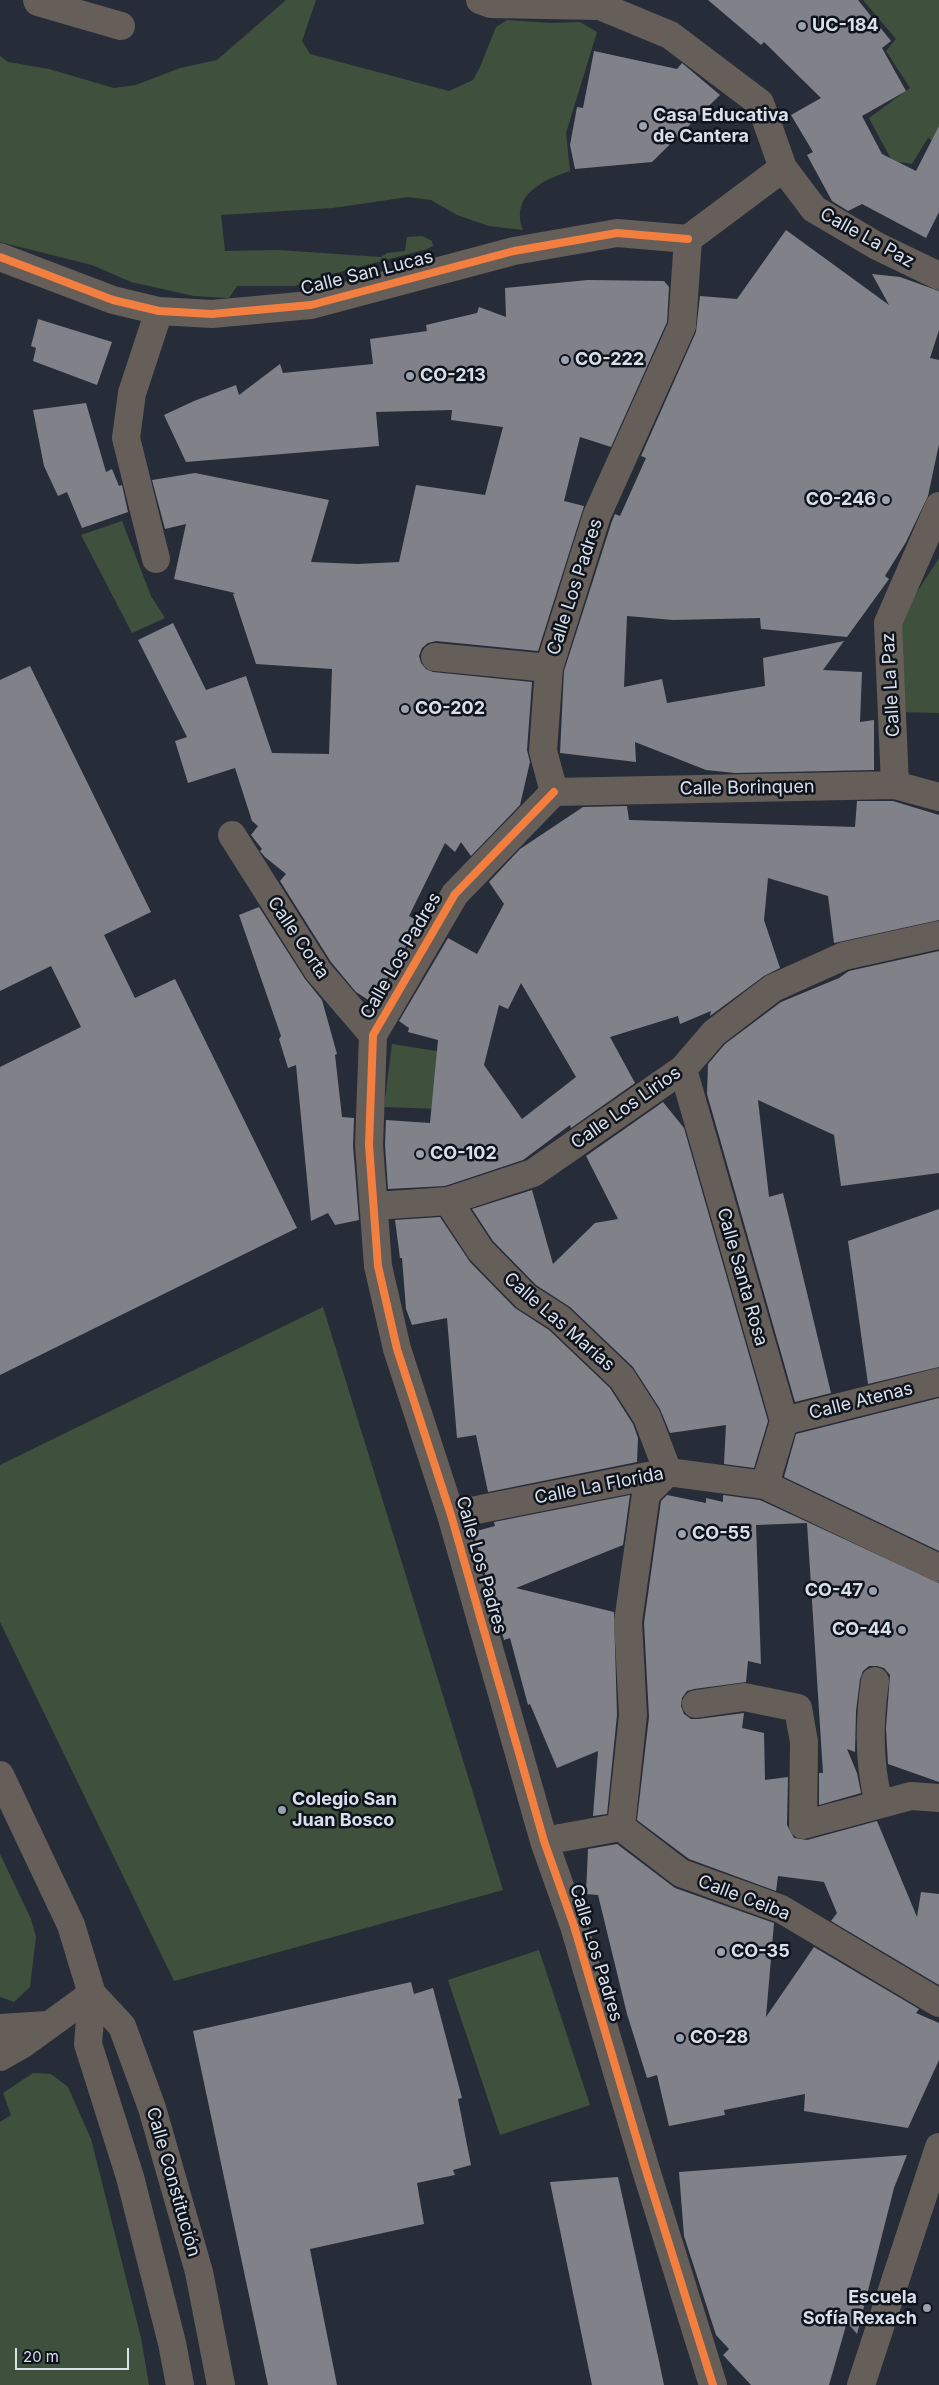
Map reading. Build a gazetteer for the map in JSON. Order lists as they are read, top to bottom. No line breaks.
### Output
{"streets":{"street":["Calle La Paz","Calle San Lucas","Calle Los Padres","Calle Borinquen","Calle Corta","Calle Los Lirios","Calle Santa Rosa","Calle Las Marías","Calle Atenas","Calle La Florida","Calle Ceiba","Calle Constitución"]},"crossings":[["Calle La Paz","Calle Borinquen"],["Calle San Lucas","Calle Los Padres"],["Calle Los Padres","Calle Borinquen"],["Calle Los Padres","Calle Corta"],["Calle Los Padres","Calle Los Lirios"],["Calle Los Padres","Calle La Florida"],["Calle Los Lirios","Calle Santa Rosa"],["Calle Los Lirios","Calle Las Marías"],["Calle Santa Rosa","Calle Atenas"],["Calle Las Marías","Calle La Florida"]],"places":["UC-184","Casa Educativa de Cantera","CO-222","CO-213","CO-246","CO-202","CO-102","CO-55","CO-47","CO-44","Colegio San Juan Bosco","CO-35","CO-28","Escuela Sofía Rexach"],"scale_bar":"20 m"}
